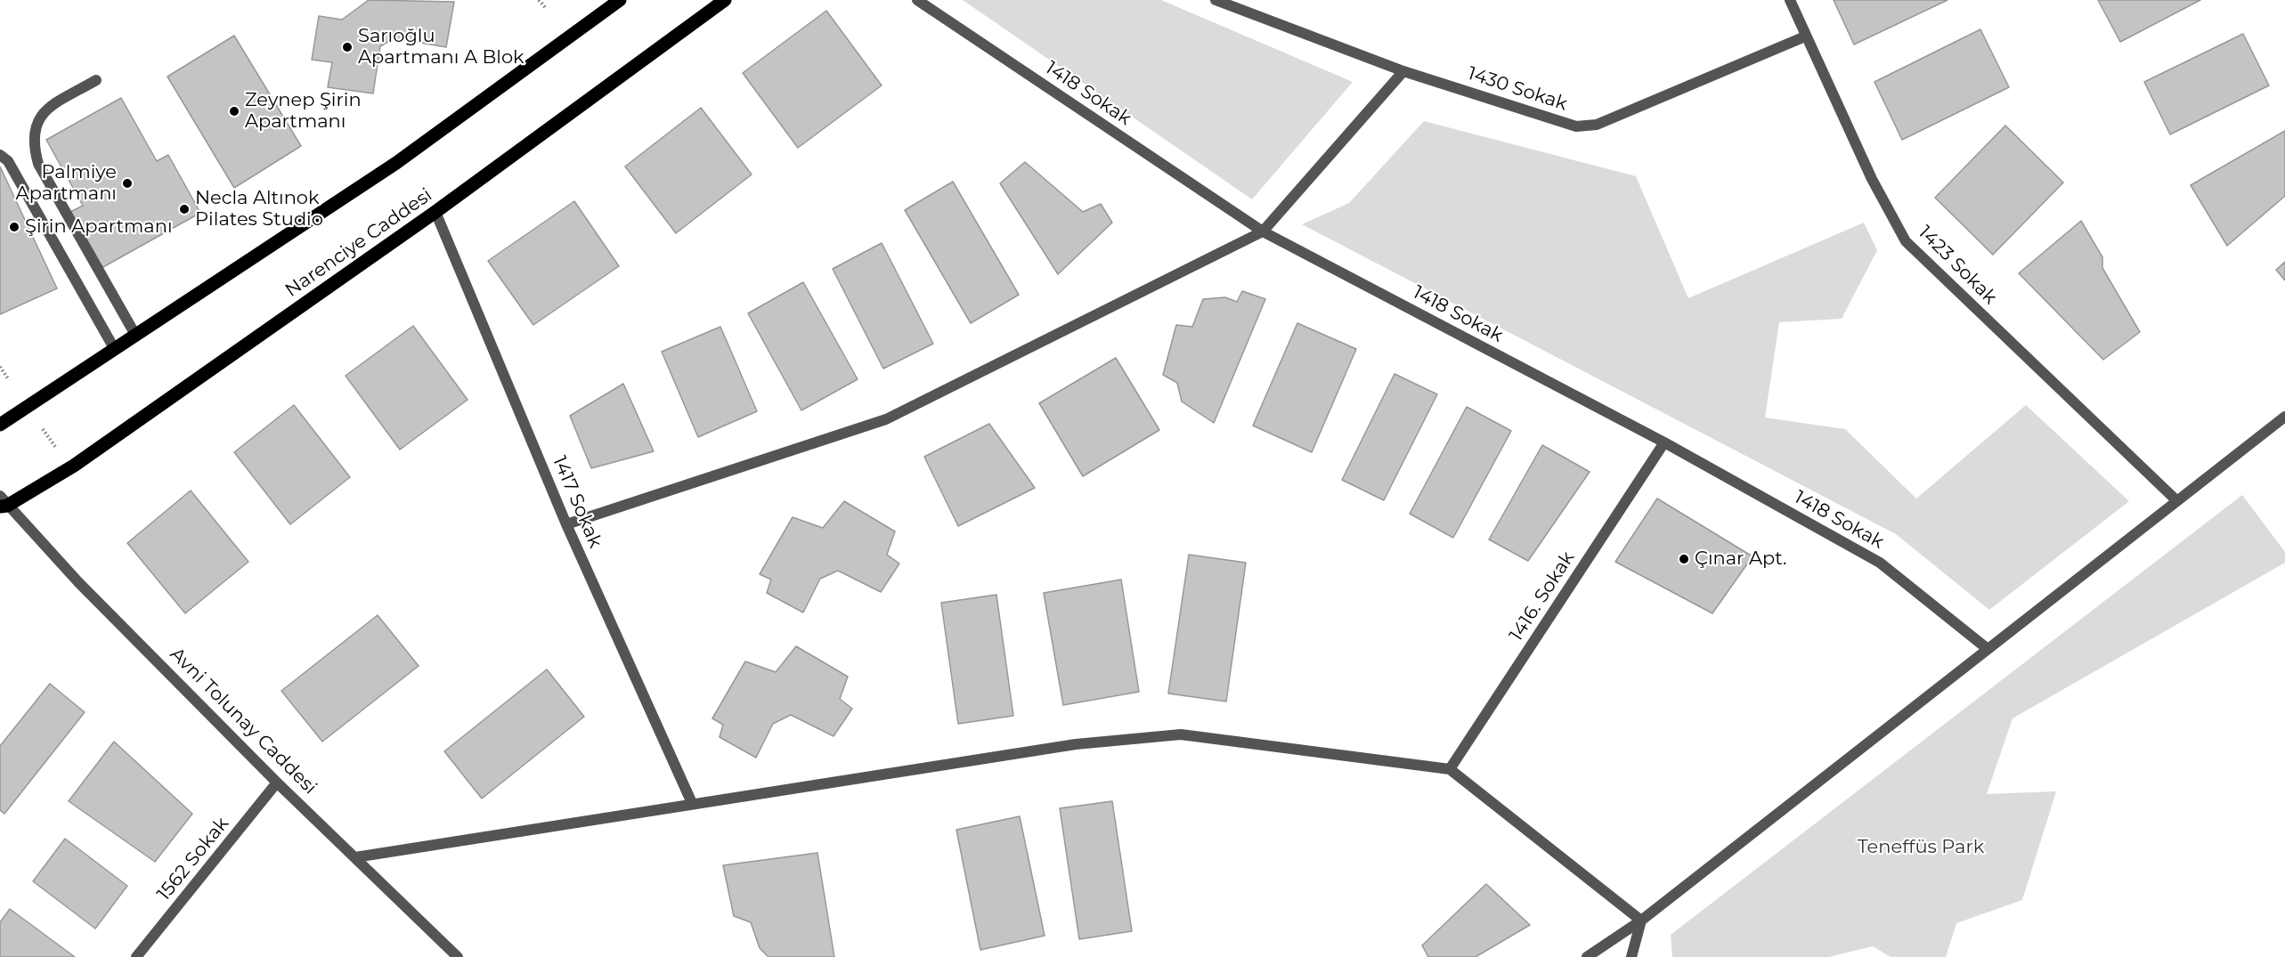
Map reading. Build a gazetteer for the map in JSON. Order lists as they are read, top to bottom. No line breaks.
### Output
{"streets":{"main road":["Narenciye Caddesi"],"street":["1430 Sokak","1418 Sokak","1423 Sokak","1417 Sokak","1416. Sokak","Avni Tolunay Caddesi","1562 Sokak"]},"crossings":[["1430 Sokak","1423 Sokak"],["1418 Sokak","1416. Sokak"],["Narenciye Caddesi","1417 Sokak"],["Narenciye Caddesi","Avni Tolunay Caddesi"],["Avni Tolunay Caddesi","1562 Sokak"]],"parks":["Teneffüs Park"],"places":["Sarıoğlu Apartmanı A Blok","Zeynep Şirin Apartmanı","Palmiye Apartmanı","Necla Altınok Pilates Studio","Şirin Apartmanı","Çınar Apt."]}
